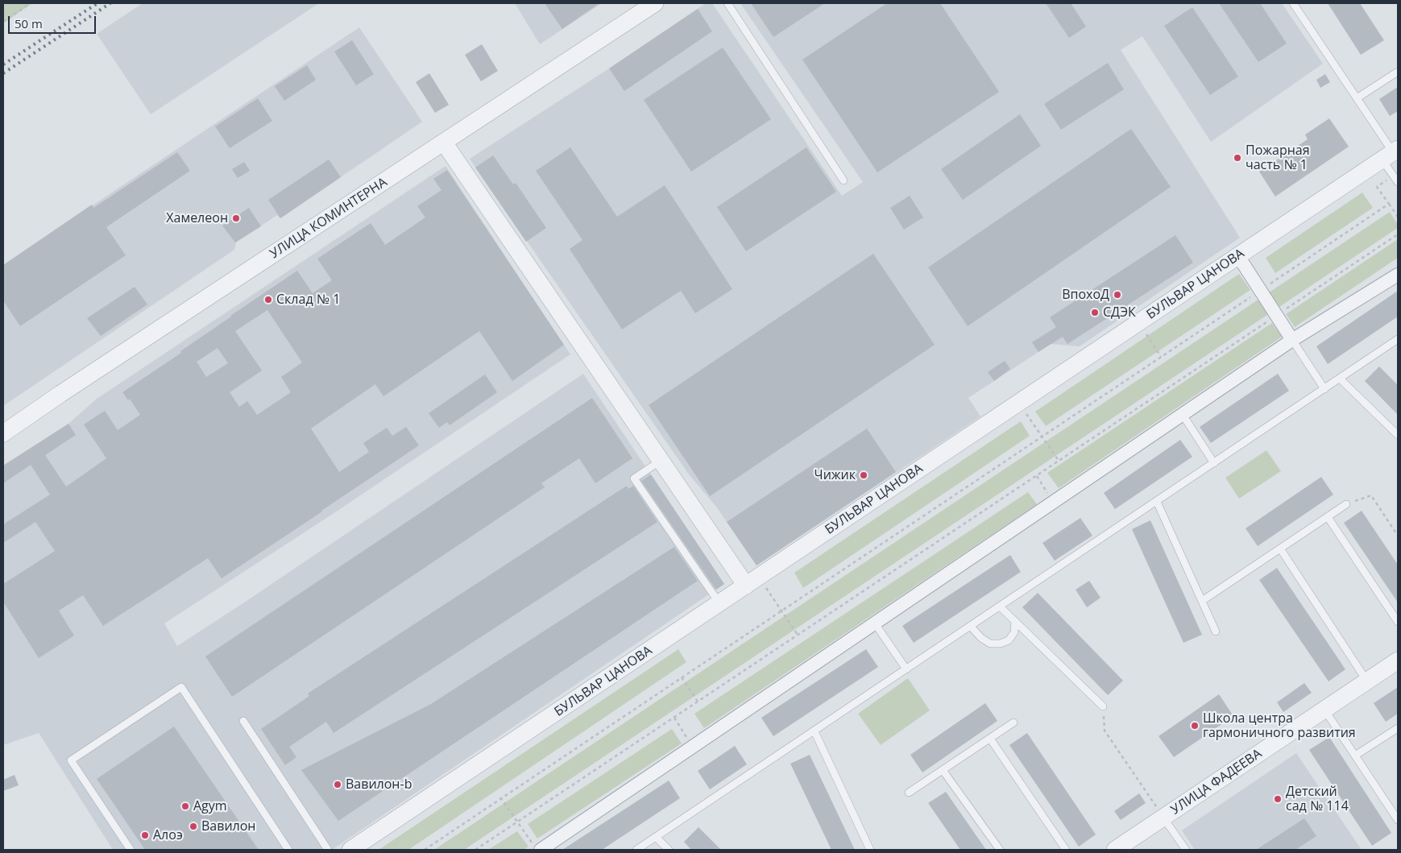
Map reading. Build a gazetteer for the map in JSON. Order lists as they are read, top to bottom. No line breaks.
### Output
{"streets":{"street":["УЛИЦА КОМИНТЕРНА","БУЛЬВАР ЦАНОВА","УЛИЦА ФАДЕЕВА"]},"places":["Пожарная часть № 1","Хамелеон","ВпохоД","Склад № 1","СДЭК","Чижик","Школа центра гармоничного развития","Вавилон-b","Детский сад № 114","Agym","Вавилон","Алоэ"],"scale_bar":"50 m"}
